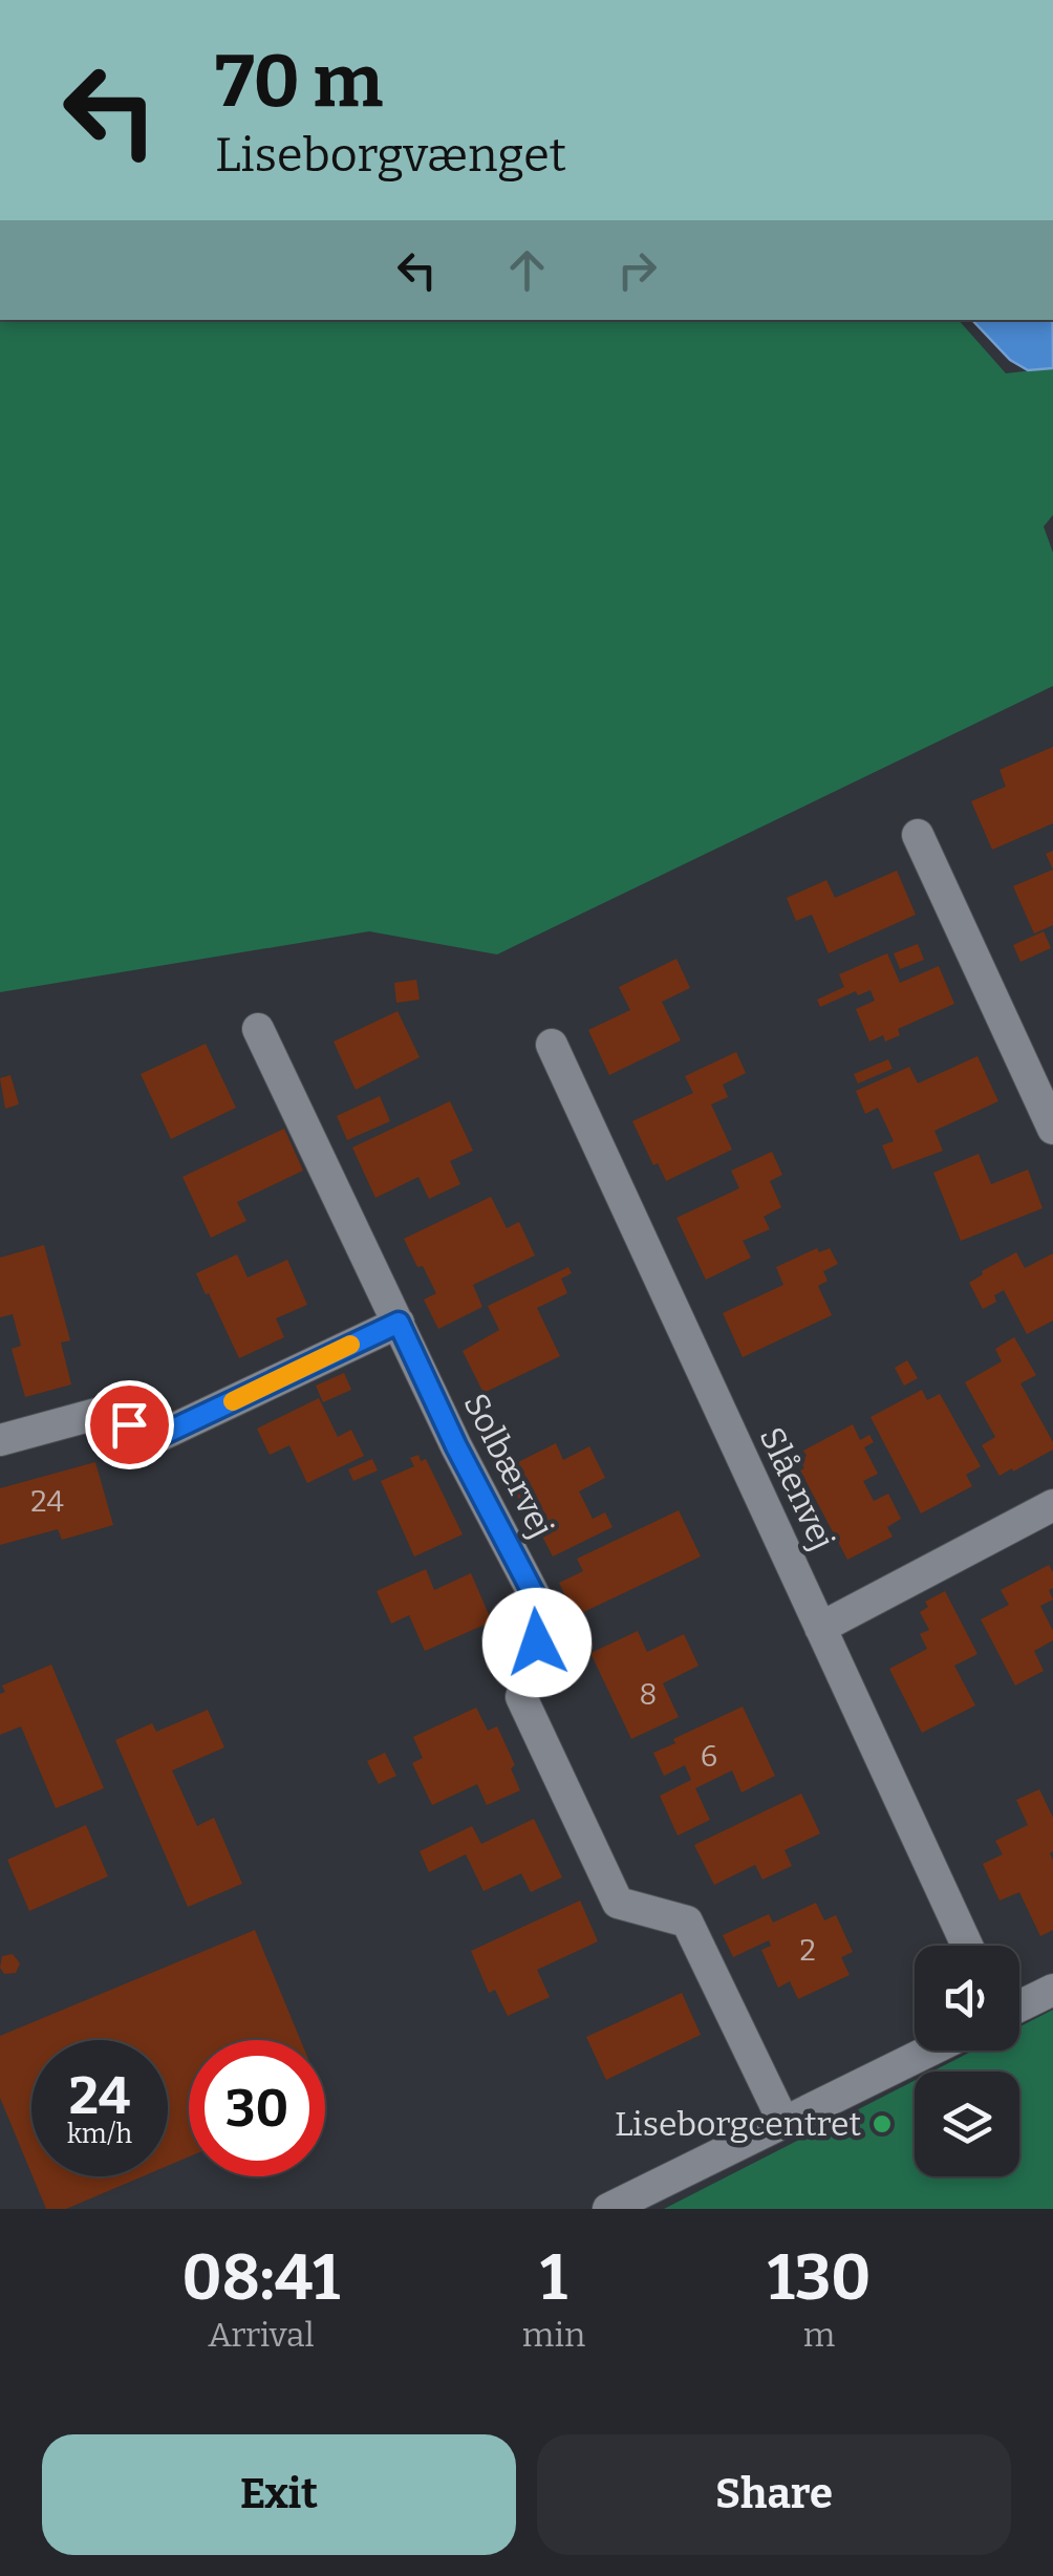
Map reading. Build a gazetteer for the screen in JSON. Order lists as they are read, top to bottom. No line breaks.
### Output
{"streets":{"street":["Solbærvej","Slåenvej"]},"places":["Liseborgcentret"],"house_numbers":["24","8","6","2"],"page":{"turn":["70 m","Liseborgvænget"],"speed":"24 km/h","limit":"30","eta":["08:41","Arrival","1","min","130","m"],"buttons":["Exit","Share"]}}
